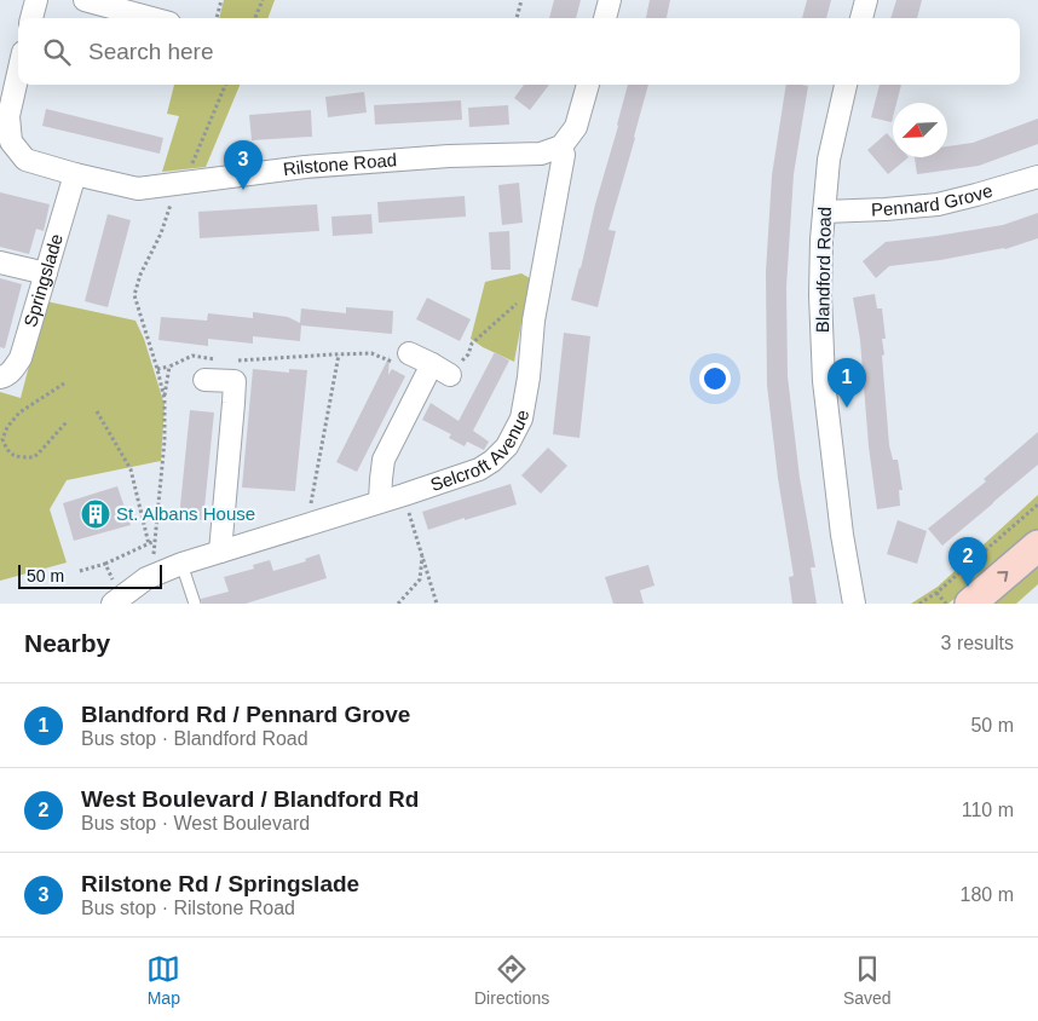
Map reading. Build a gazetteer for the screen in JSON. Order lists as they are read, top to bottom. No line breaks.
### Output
{"streets":{"street":["Rilstone Road","Pennard Grove","Blandford Road","Springslade","Selcroft Avenue"]},"crossings":[["Rilstone Road","Springslade"],["Rilstone Road","Selcroft Avenue"],["Pennard Grove","Blandford Road"]],"places":{"building":["St. Albans House"]},"scale_bar":"50 m","north":"bottom left","page":{"search":"Search here","pins":["3","1","2"],"scale":"50 m","heading":["Nearby","3 results"],"list":[{"mark":"1","name":"Blandford Rd / Pennard Grove","note":"Bus stop · Blandford Road","value":"50 m"},{"mark":"2","name":"West Boulevard / Blandford Rd","note":"Bus stop · West Boulevard","value":"110 m"},{"mark":"3","name":"Rilstone Rd / Springslade","note":"Bus stop · Rilstone Road","value":"180 m"}],"nav":["Map","Directions","Saved"]}}
